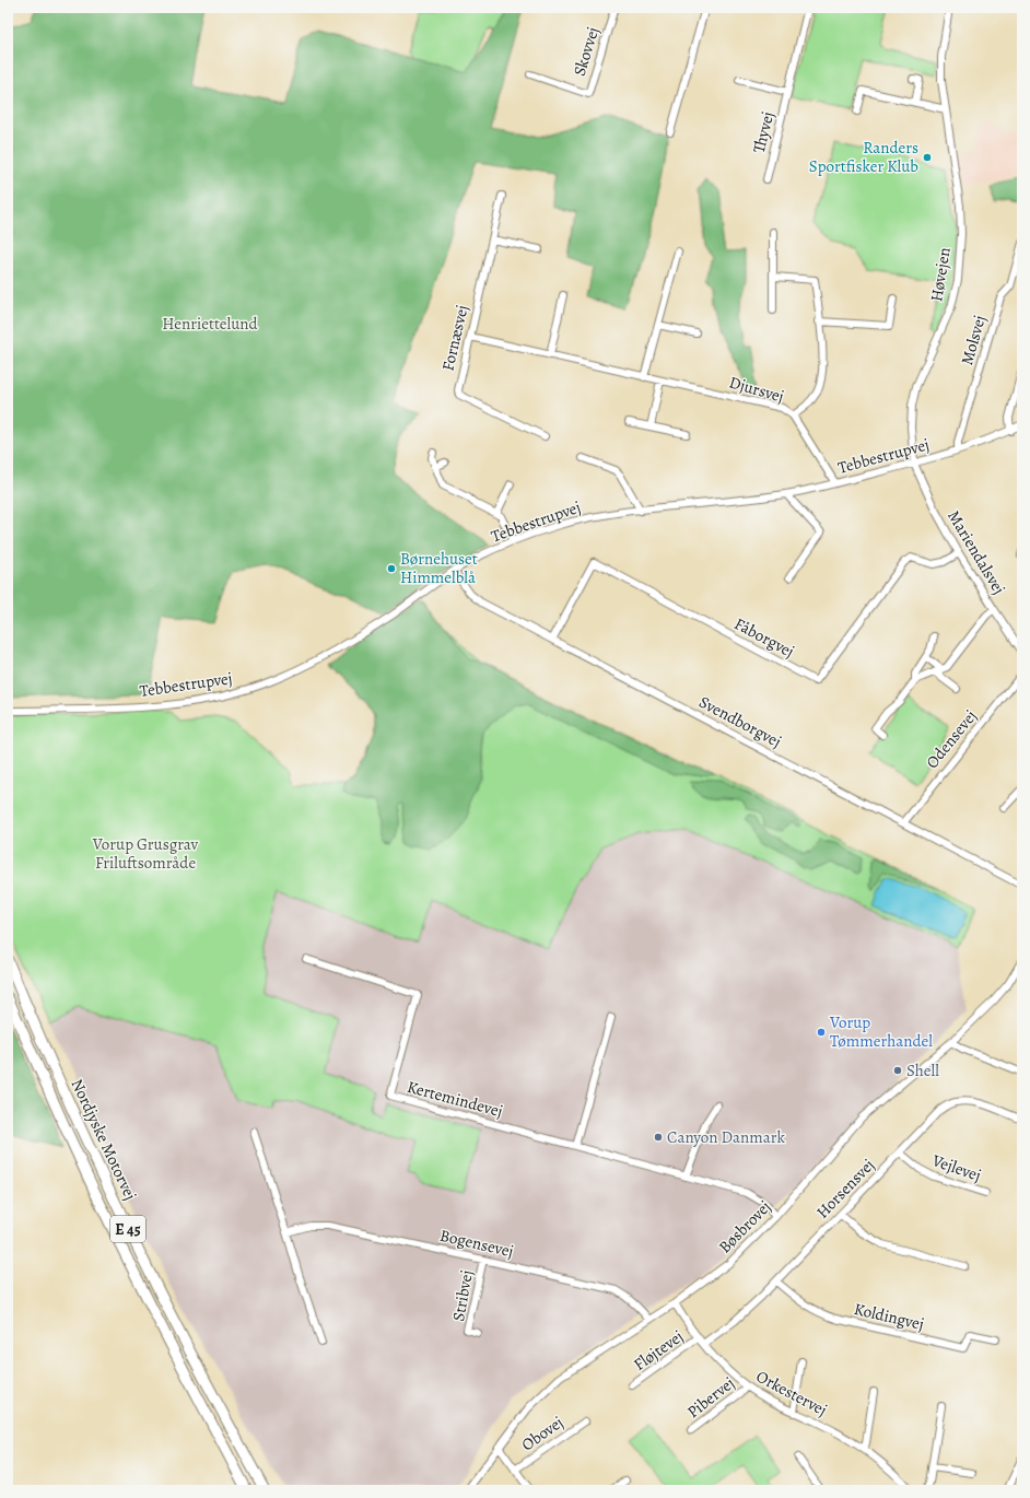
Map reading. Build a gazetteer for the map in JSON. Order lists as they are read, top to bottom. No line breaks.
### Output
{"streets":{"highway":["Nordjyske Motorvej","E 45"],"street":["Skovvej","Thyvej","Høvejen","Fornæsvej","Molsvej","Djursvej","Tebbestrupvej","Mariendalsvej","Fåborgvej","Svendborgvej","Odensevej","Kertemindevej","Vejlevej","Horsensvej","Bøsbrovej","Bogensevej","Stribvej","Koldingvej","Fløjtevej","Orkestervej","Pibervej","Obovej"]},"crossings":[["Høvejen","Tebbestrupvej"],["Høvejen","Mariendalsvej"],["Fornæsvej","Djursvej"],["Molsvej","Tebbestrupvej"],["Djursvej","Tebbestrupvej"],["Tebbestrupvej","Mariendalsvej"],["Tebbestrupvej","Svendborgvej"],["Mariendalsvej","Fåborgvej"],["Fåborgvej","Svendborgvej"],["Svendborgvej","Odensevej"],["Kertemindevej","Bøsbrovej"],["Vejlevej","Horsensvej"],["Horsensvej","Koldingvej"],["Horsensvej","Orkestervej"],["Bøsbrovej","Bogensevej"],["Bøsbrovej","Orkestervej"],["Bøsbrovej","Obovej"],["Bogensevej","Stribvej"],["Fløjtevej","Orkestervej"],["Orkestervej","Pibervej"]],"parks":["Henriettelund","Vorup Grusgrav Friluftsområde"],"places":["Randers Sportfisker Klub","Børnehuset Himmelblå","Vorup Tømmerhandel","Shell","Canyon Danmark"]}
